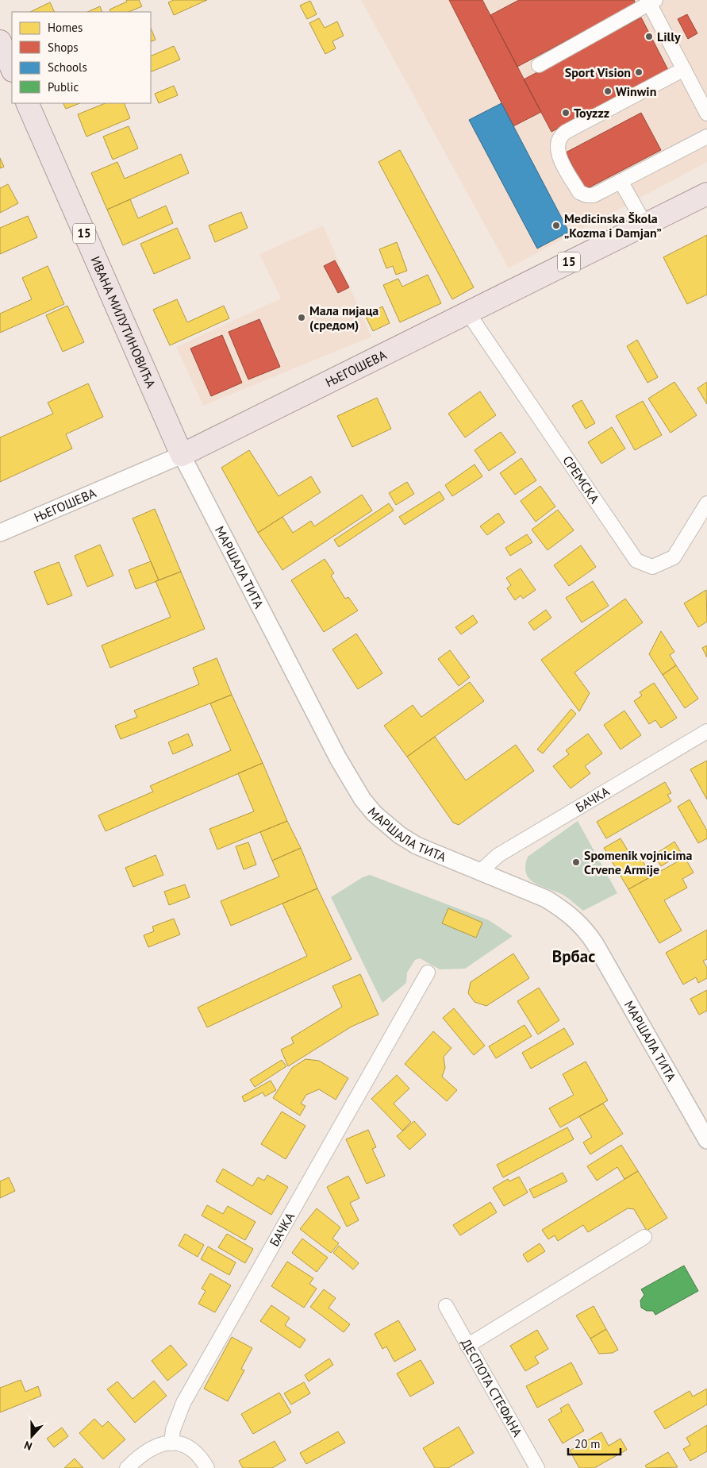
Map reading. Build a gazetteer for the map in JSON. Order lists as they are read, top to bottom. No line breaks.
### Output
{"streets":{"main road":["15","ИВАНА МИЛУТИНОВИЋА","ЊЕГОШЕВА"],"street":["СРЕМСКА","МАРШАЛА ТИТА","БАЧКА","ДЕСПОТА СТЕФАНА"]},"crossings":[["ИВАНА МИЛУТИНОВИЋА","ЊЕГОШЕВА"],["ИВАНА МИЛУТИНОВИЋА","МАРШАЛА ТИТА"],["ЊЕГОШЕВА","СРЕМСКА"],["ЊЕГОШЕВА","МАРШАЛА ТИТА"],["МАРШАЛА ТИТА","БАЧКА"]],"districts":["Врбас"],"places":["Lilly","Sport Vision","Winwin","Toyzzz","Medicinska Škola „Kozma i Damjan”","Мала пијаца (средом)","Spomenik vojnicima Crvene Armije"],"legend":["Homes","Shops","Schools","Public"],"scale_bar":"20 m","north":"bottom"}
